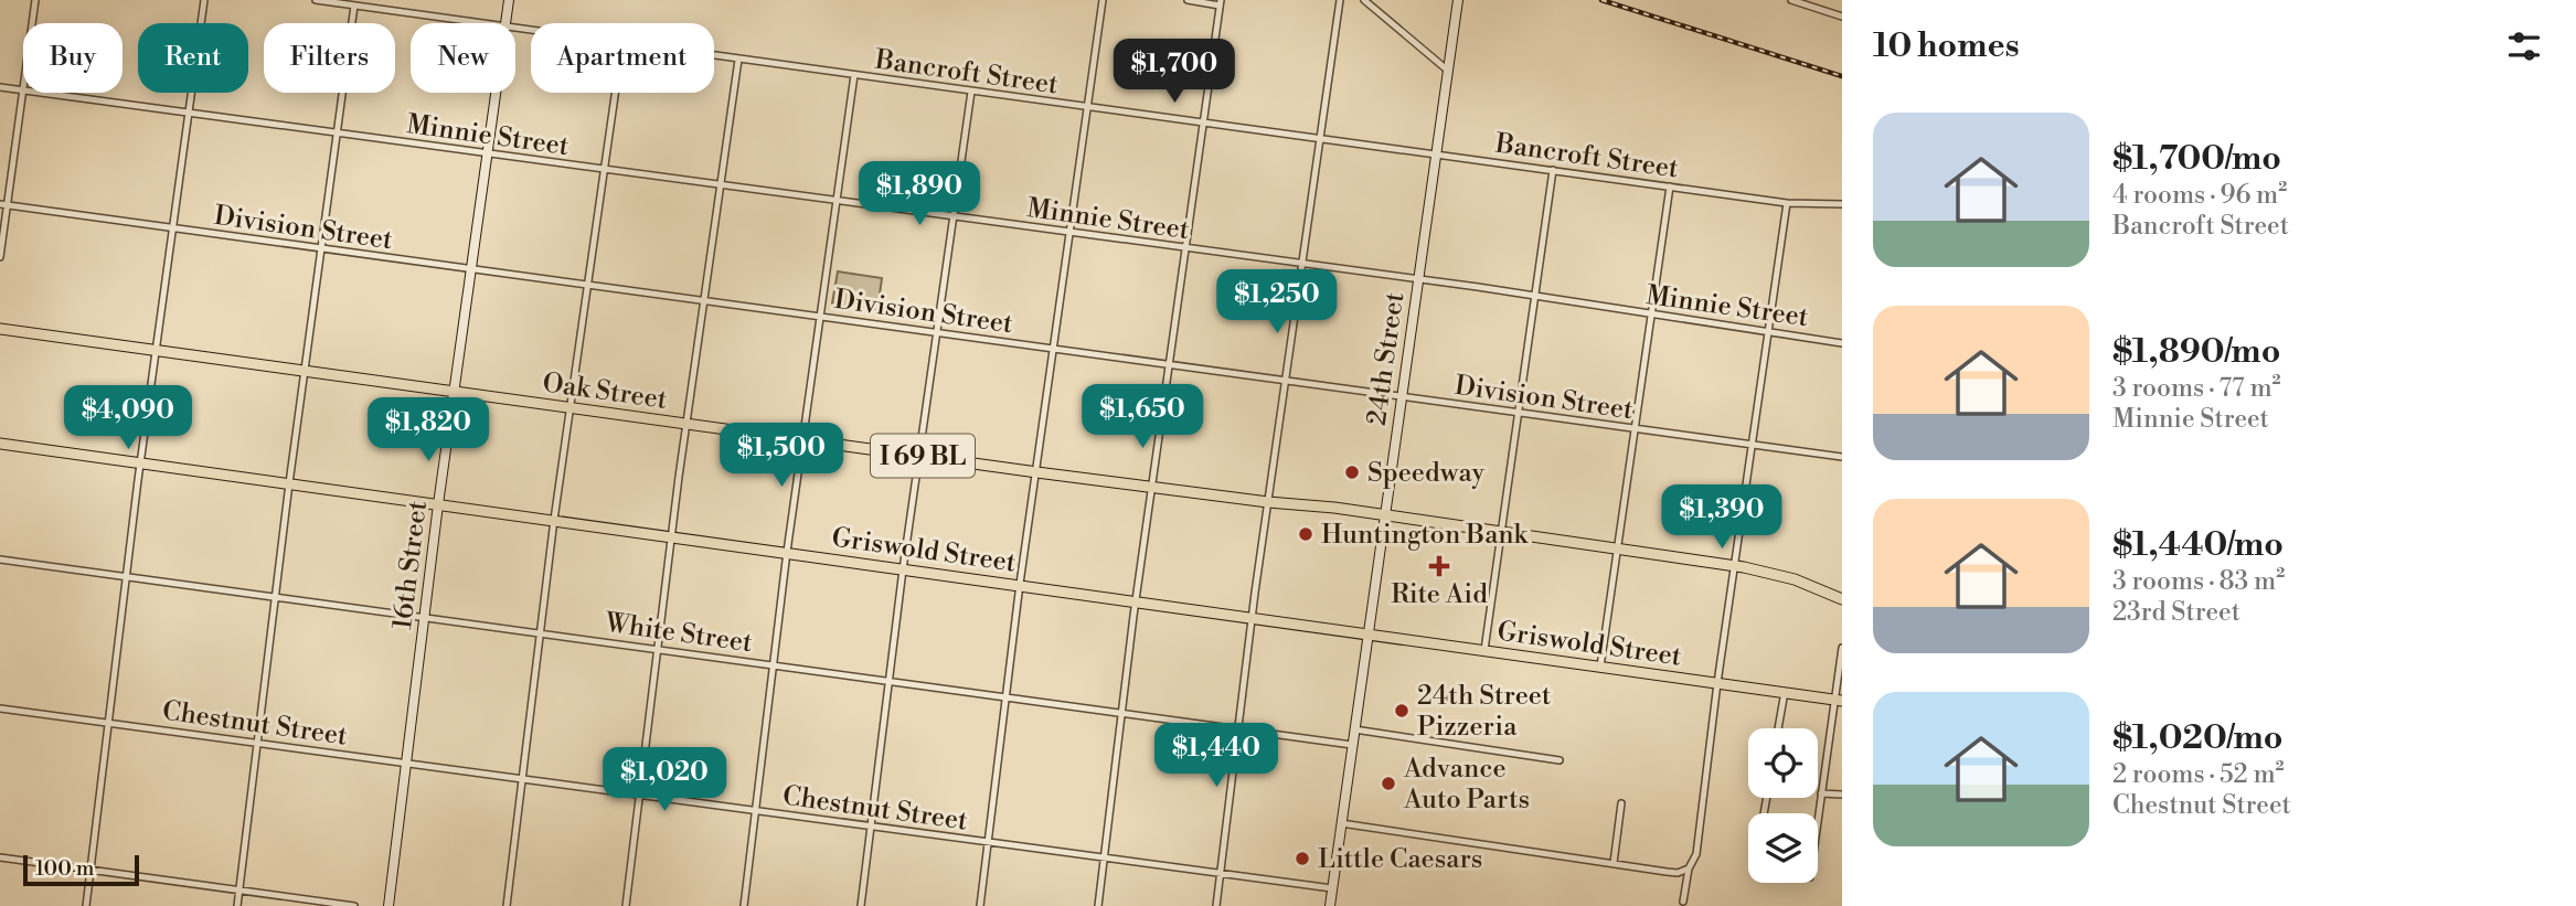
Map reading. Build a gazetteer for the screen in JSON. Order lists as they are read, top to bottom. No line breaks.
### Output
{"streets":{"main road":["Oak Street","I 69 BL","Griswold Street"],"street":["Bancroft Street","Minnie Street","Division Street","24th Street","16th Street","White Street","Chestnut Street"]},"crossings":[["Bancroft Street","24th Street"],["Minnie Street","24th Street"],["Minnie Street","16th Street"],["Division Street","24th Street"],["Division Street","16th Street"],["24th Street","Oak Street"],["24th Street","Griswold Street"],["24th Street","White Street"],["24th Street","Chestnut Street"],["Oak Street","16th Street"],["Griswold Street","16th Street"],["16th Street","White Street"],["16th Street","Chestnut Street"]],"places":{"other":["Speedway","Huntington Bank","24th Street Pizzeria","Advance Auto Parts","Little Caesars"],"health":["Rite Aid"]},"scale_bar":"100 m","page":{"heading":"10 homes","chip":["Buy","Rent","Filters","New","Apartment"],"price":["$1,700","$1,890","$1,250","$1,650","$4,090","$1,820","$1,500","$1,390","$1,440","$1,020"],"list":[{"name":"$1,700/mo","note":"4 rooms · 96 m² · Bancroft Street"},{"name":"$1,890/mo","note":"3 rooms · 77 m² · Minnie Street"},{"name":"$1,440/mo","note":"3 rooms · 83 m² · 23rd Street"},{"name":"$1,020/mo","note":"2 rooms · 52 m² · Chestnut Street"}],"scale":"100 m"}}
